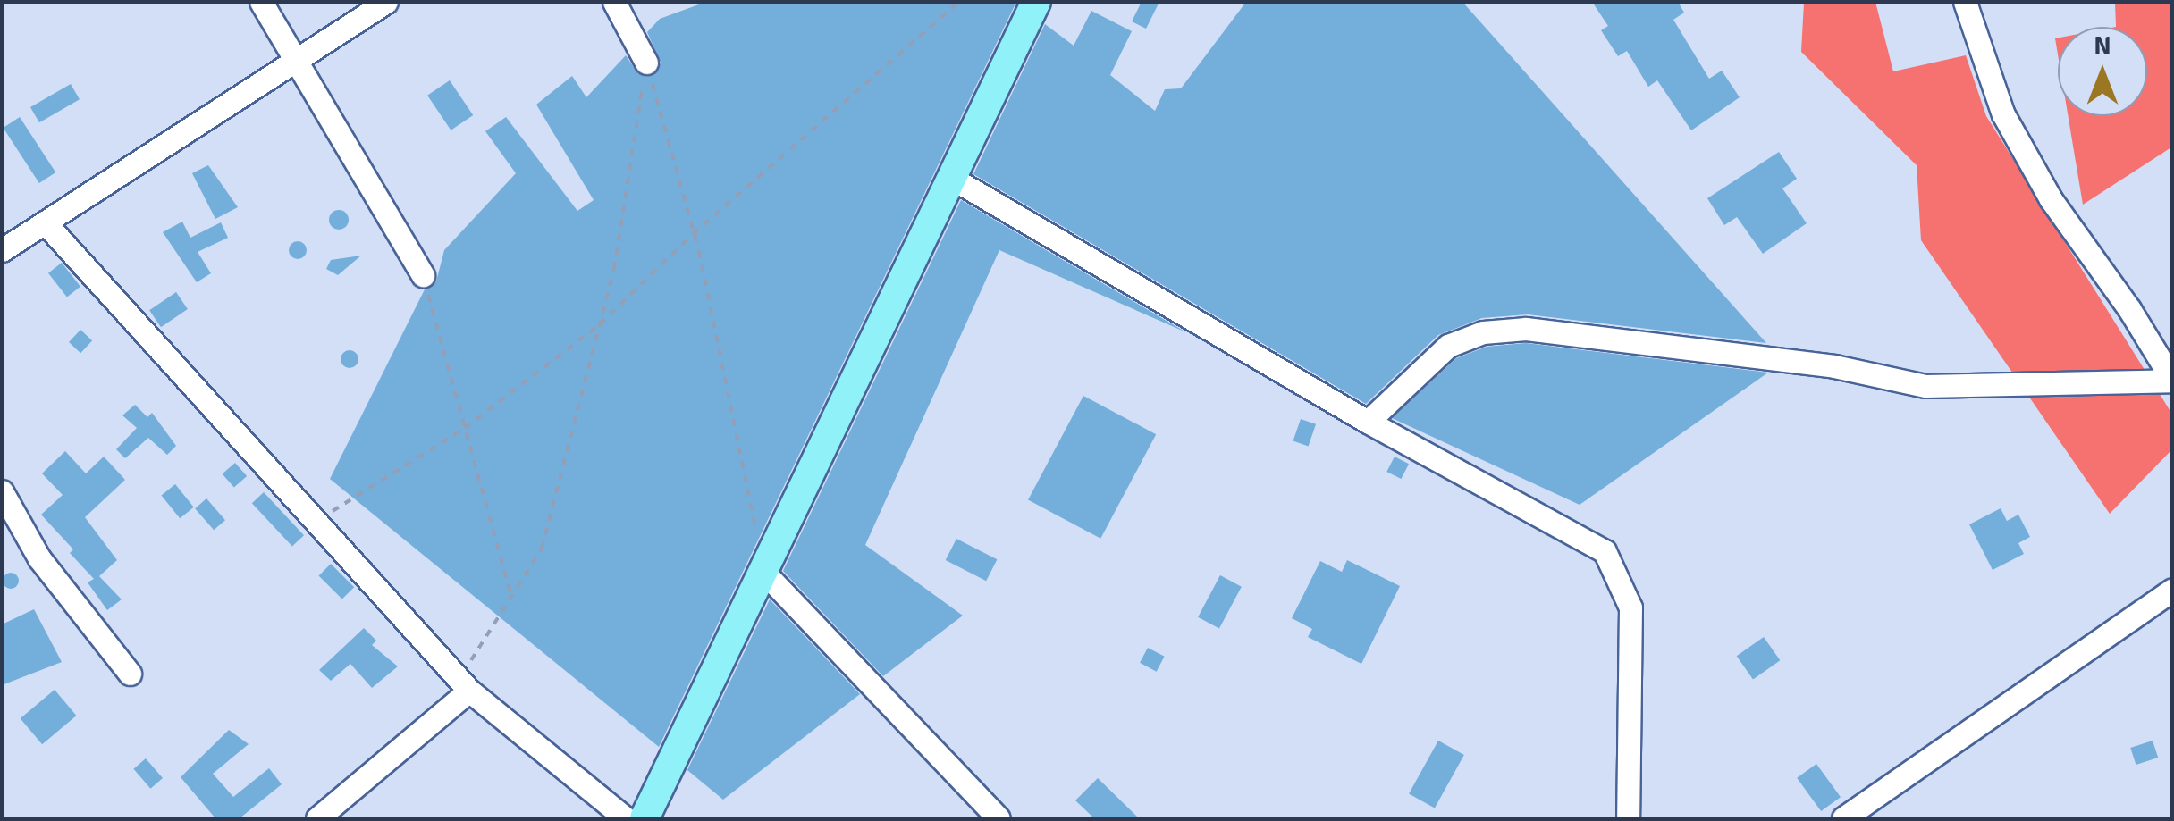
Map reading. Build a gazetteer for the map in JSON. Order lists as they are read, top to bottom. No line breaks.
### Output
{"north":"top"}
